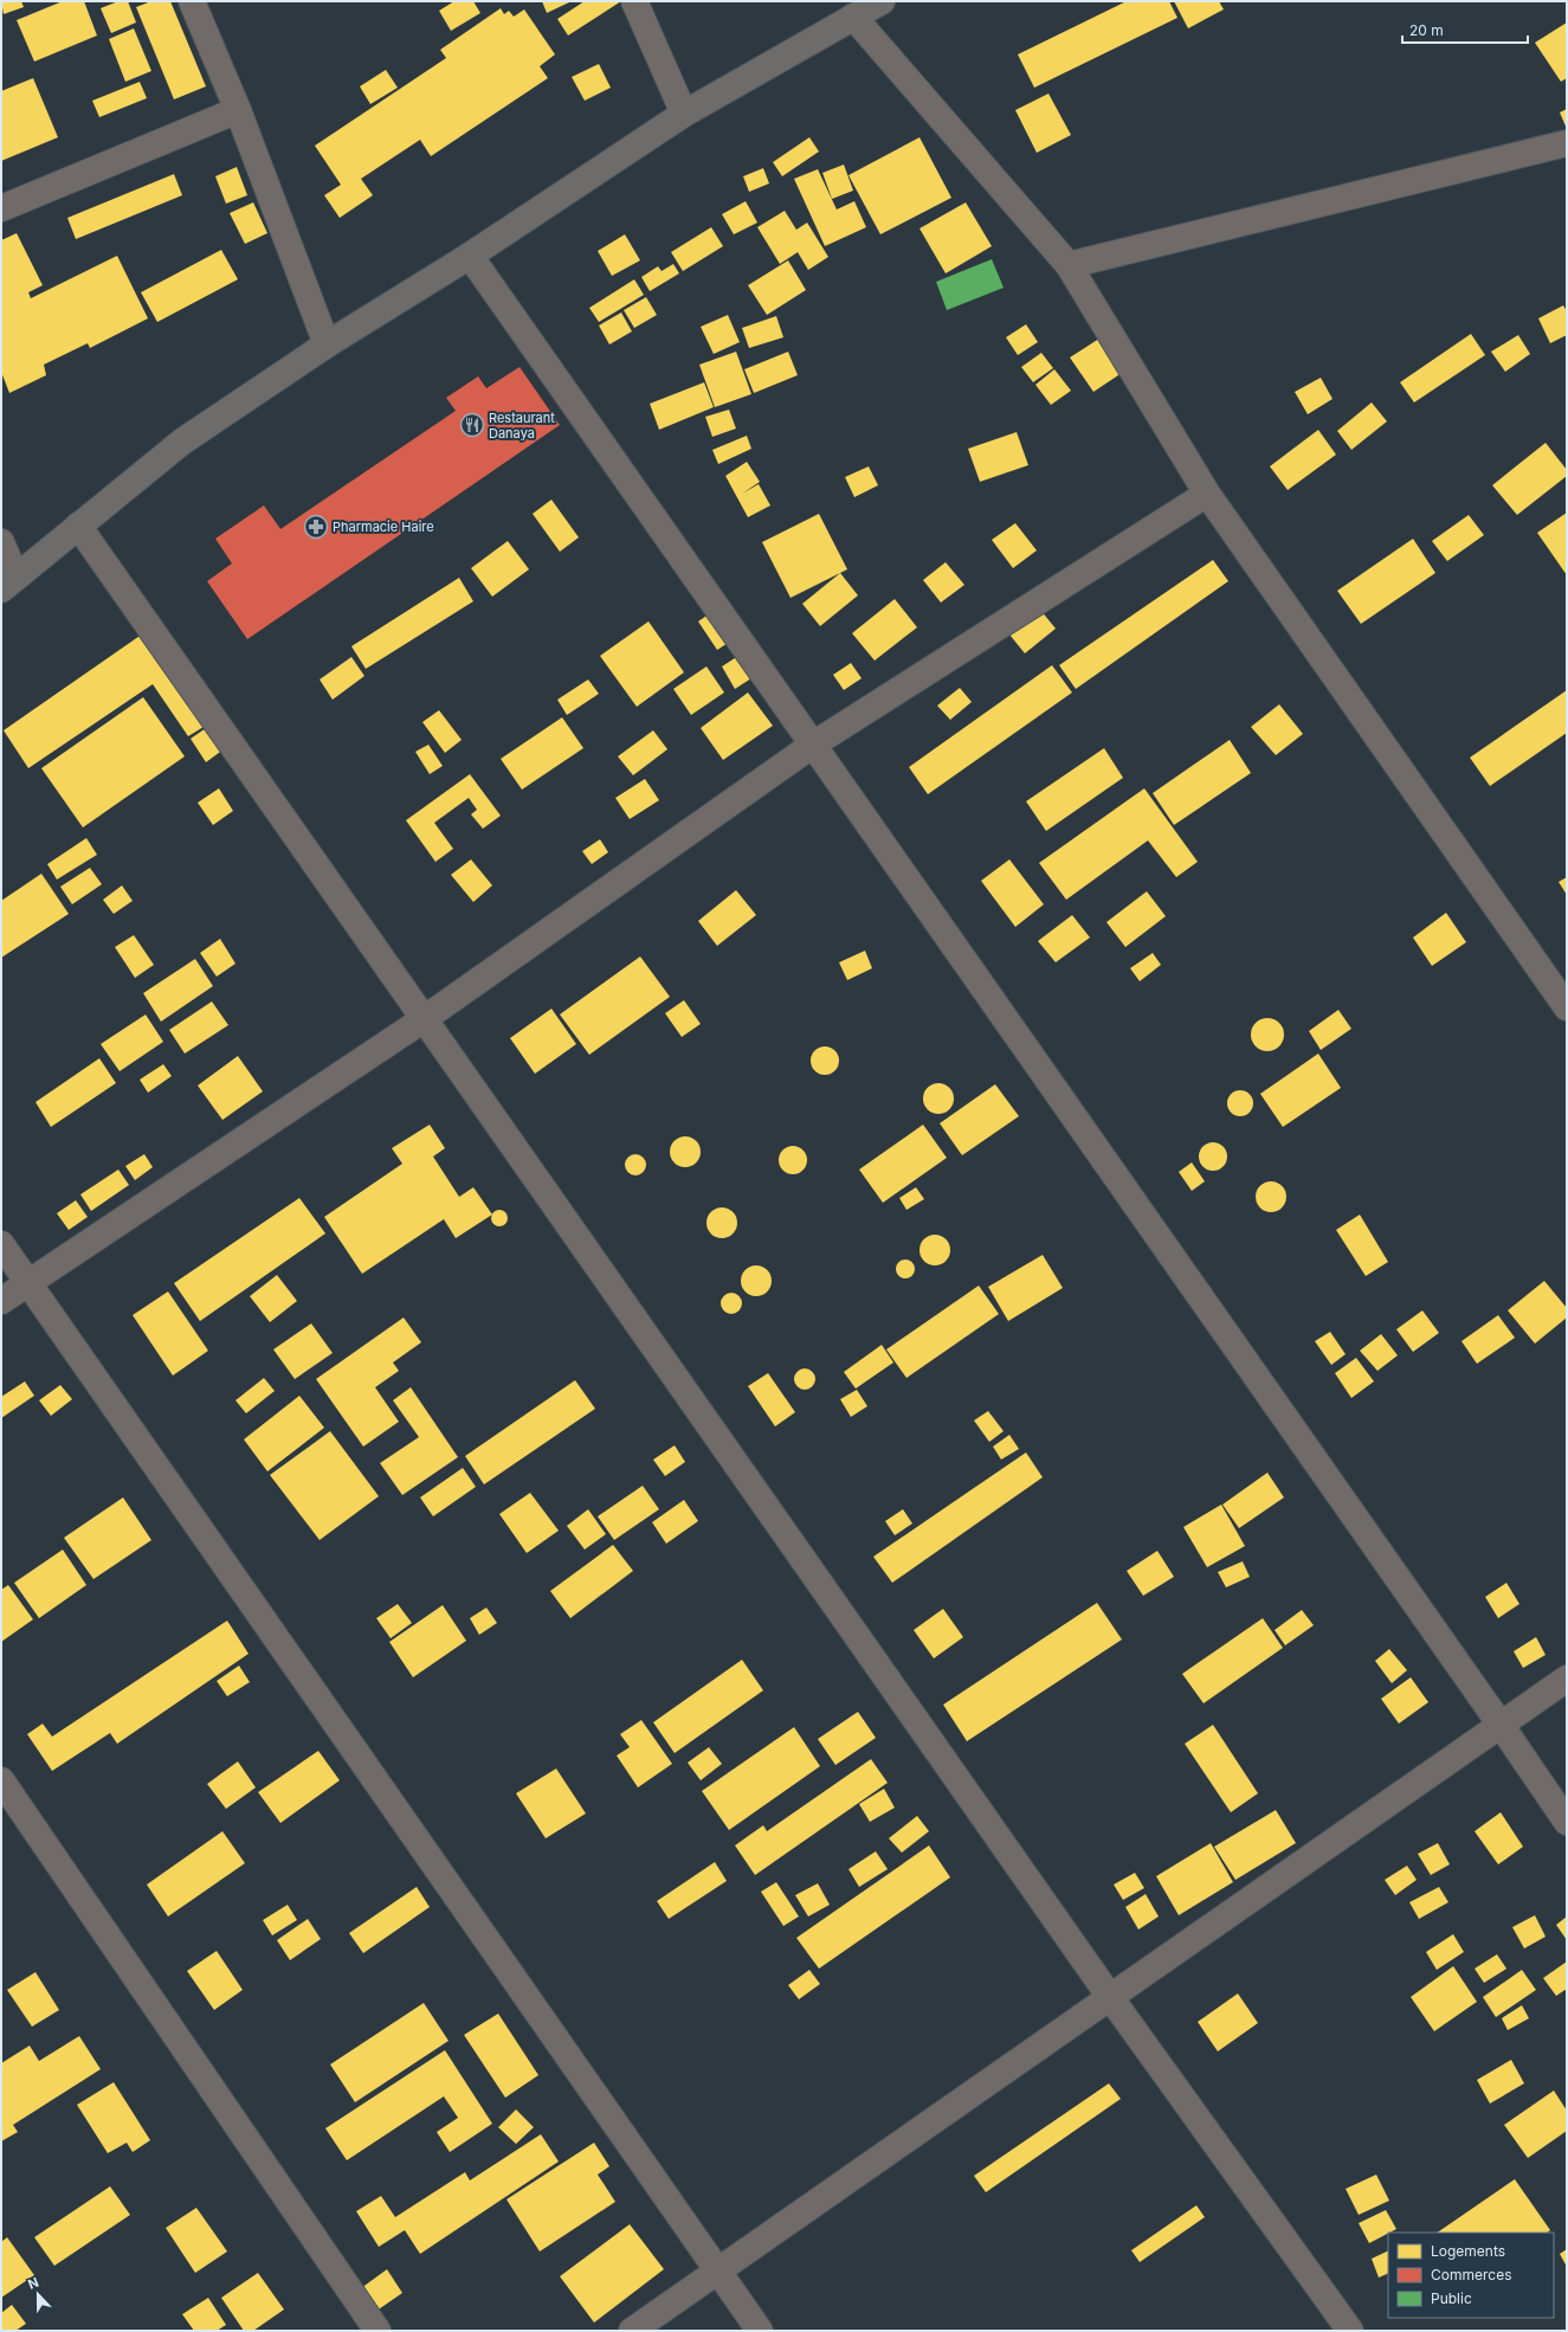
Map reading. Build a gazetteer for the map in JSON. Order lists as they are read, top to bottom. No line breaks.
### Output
{"places":{"restaurant":["Restaurant Danaya"],"pharmacy":["Pharmacie Haire"]},"legend":["Logements","Commerces","Public"],"scale_bar":"20 m","north":"top"}
